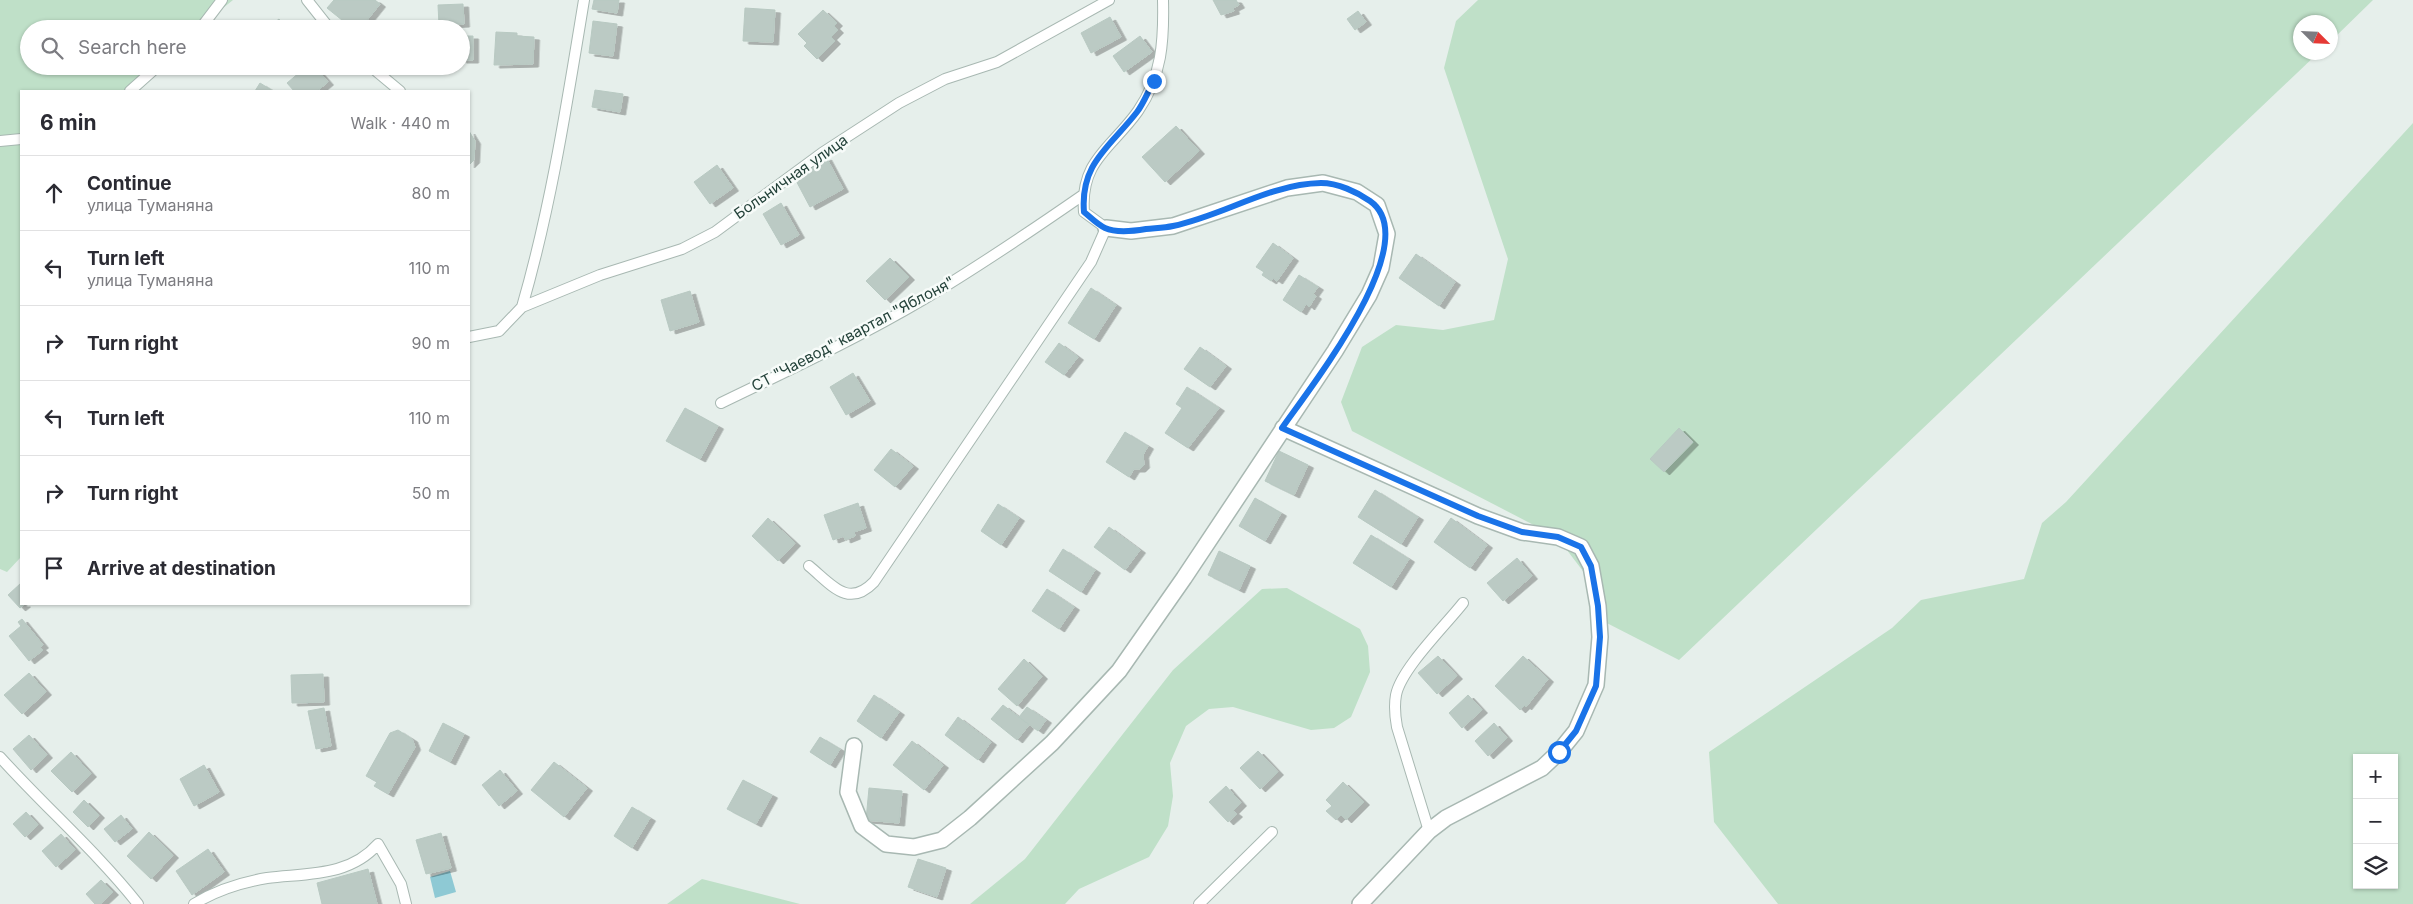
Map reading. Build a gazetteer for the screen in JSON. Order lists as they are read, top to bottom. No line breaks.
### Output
{"streets":{"lane":["Больничная улица","СТ \"Чаевод\" квартал \"Яблоня\""]},"north":"bottom right","page":{"search":"Search here","heading":["6 min","Walk · 440 m"],"list":[["Continue","улица Туманяна","80 m"],["Turn left","улица Туманяна","110 m"],["Turn right","90 m"],["Turn left","110 m"],["Turn right","50 m"],"Arrive at destination"],"map_buttons":["+","−"]}}
